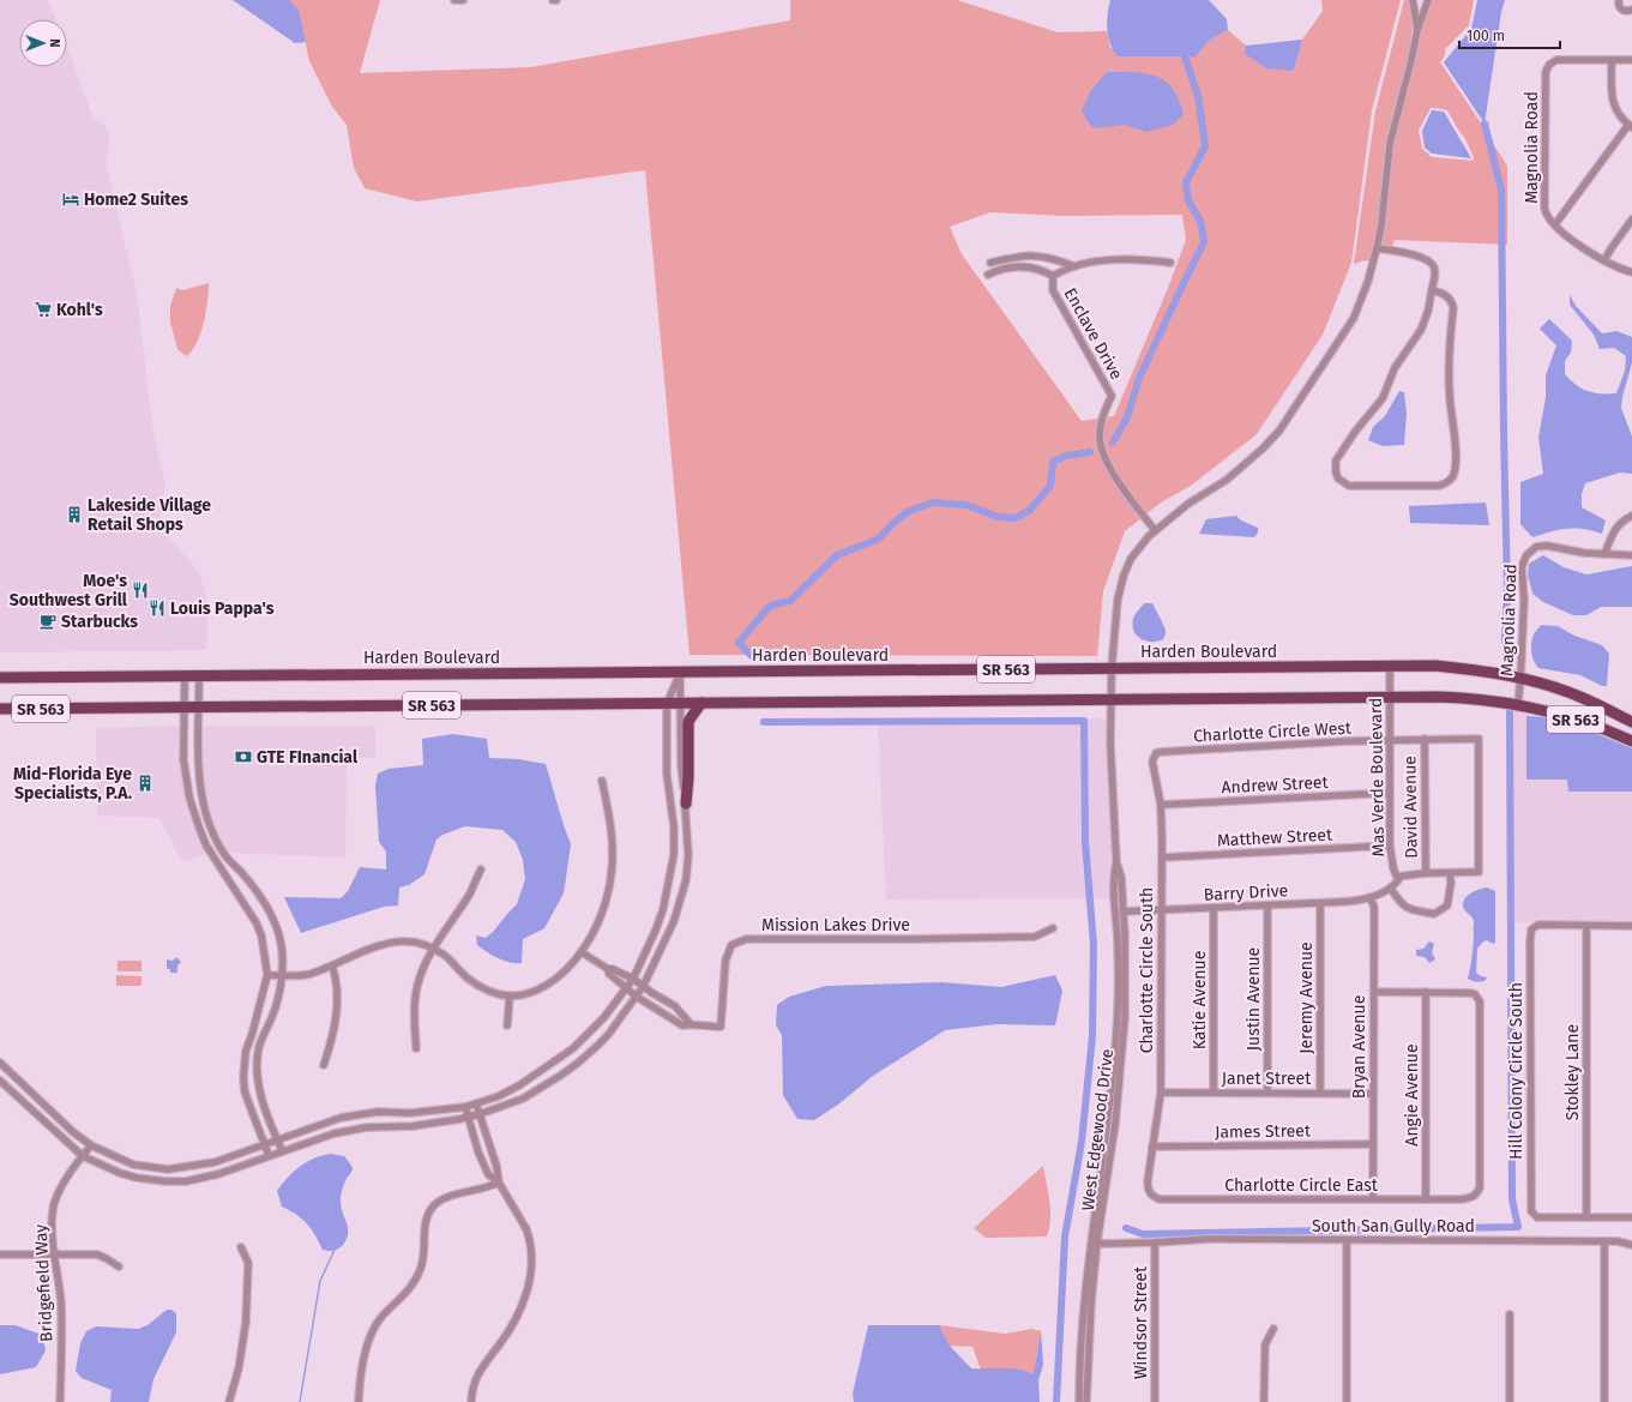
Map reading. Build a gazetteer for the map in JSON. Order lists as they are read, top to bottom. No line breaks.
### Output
{"streets":{"main road":["Harden Boulevard","SR 563"],"street":["Magnolia Road","Enclave Drive","Charlotte Circle West","Mas Verde Boulevard","Andrew Street","David Avenue","Matthew Street","Barry Drive","Mission Lakes Drive","Charlotte Circle South","Jeremy Avenue","Justin Avenue","Katie Avenue","Bryan Avenue","Hill Colony Circle South","Stokley Lane","Janet Street","Angie Avenue","West Edgewood Drive","James Street","Charlotte Circle East","South San Gully Road","Bridgefield Way","Windsor Street"]},"crossings":[["Magnolia Road","Harden Boulevard"],["Magnolia Road","SR 563"],["Enclave Drive","West Edgewood Drive"],["Harden Boulevard","Mas Verde Boulevard"],["Harden Boulevard","West Edgewood Drive"],["SR 563","Mas Verde Boulevard"],["SR 563","West Edgewood Drive"],["Charlotte Circle West","Mas Verde Boulevard"],["Charlotte Circle West","David Avenue"],["Charlotte Circle West","Charlotte Circle South"],["Mas Verde Boulevard","Andrew Street"],["Mas Verde Boulevard","Matthew Street"],["Andrew Street","Charlotte Circle South"],["Matthew Street","Charlotte Circle South"],["Barry Drive","Charlotte Circle South"],["Barry Drive","Jeremy Avenue"],["Barry Drive","Justin Avenue"],["Barry Drive","Katie Avenue"],["Barry Drive","Bryan Avenue"],["Barry Drive","West Edgewood Drive"],["Charlotte Circle South","Janet Street"],["Charlotte Circle South","James Street"],["Charlotte Circle South","Charlotte Circle East"],["Jeremy Avenue","Janet Street"],["Justin Avenue","Janet Street"],["Katie Avenue","Janet Street"],["Bryan Avenue","Janet Street"],["Bryan Avenue","James Street"],["Bryan Avenue","Charlotte Circle East"],["Hill Colony Circle South","Stokley Lane"],["Angie Avenue","Charlotte Circle East"],["West Edgewood Drive","South San Gully Road"],["South San Gully Road","Windsor Street"]],"places":{"hotel":["Home2 Suites"],"supermarket":["Kohl's"],"building":["Lakeside Village Retail Shops","Mid-Florida Eye Specialists, P.A."],"restaurant":["Moe's Southwest Grill","Louis Pappa's"],"cafe":["Starbucks"],"bank":["GTE FInancial"]},"scale_bar":"100 m","north":"right"}
